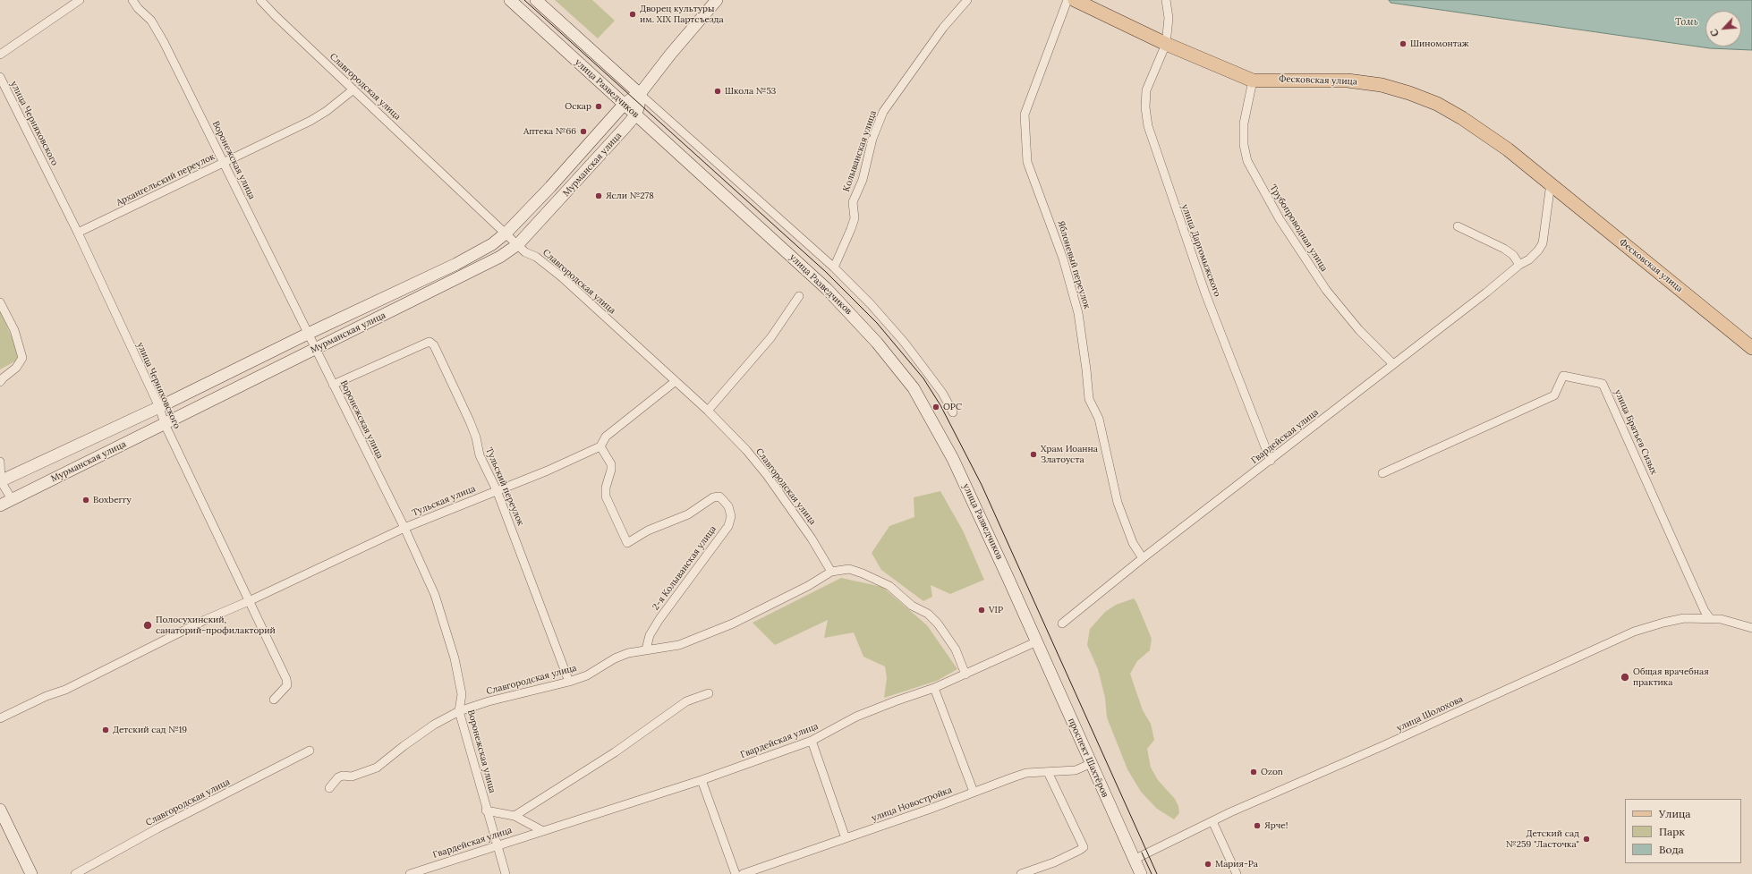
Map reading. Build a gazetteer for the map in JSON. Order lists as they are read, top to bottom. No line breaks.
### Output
{"streets":{"main road":["Фесковская улица","улица Разведчиков","Мурманская улица","проспект Шахтёров"],"street":["Славгородская улица","улица Черняховского","Колыванская улица","Воронежская улица","Архангельский переулок","Трубопроводная улица","улица Даргомыжского","Яблоневый переулок","улица Братьев Сизых","Гвардейская улица","Тульский переулок","Тульская улица","2-я Колыванская улица","улица Шолохова","улица Новостройка"]},"crossings":[["Фесковская улица","Трубопроводная улица"],["Фесковская улица","улица Даргомыжского"],["Славгородская улица","Воронежская улица"],["Славгородская улица","Мурманская улица"],["Славгородская улица","Архангельский переулок"],["Славгородская улица","Тульский переулок"],["Славгородская улица","Тульская улица"],["Славгородская улица","2-я Колыванская улица"],["улица Разведчиков","Колыванская улица"],["улица Разведчиков","Мурманская улица"],["улица Разведчиков","Гвардейская улица"],["улица Разведчиков","проспект Шахтёров"],["улица Черняховского","Мурманская улица"],["улица Черняховского","Архангельский переулок"],["улица Черняховского","Тульская улица"],["Воронежская улица","Мурманская улица"],["Воронежская улица","Архангельский переулок"],["Воронежская улица","Гвардейская улица"],["Воронежская улица","Тульский переулок"],["Воронежская улица","Тульская улица"],["Трубопроводная улица","Гвардейская улица"],["улица Даргомыжского","Гвардейская улица"],["Яблоневый переулок","Гвардейская улица"],["улица Братьев Сизых","улица Шолохова"],["Гвардейская улица","проспект Шахтёров"],["Тульский переулок","Тульская улица"],["Тульская улица","2-я Колыванская улица"],["улица Шолохова","проспект Шахтёров"],["проспект Шахтёров","улица Новостройка"]],"water":["Томь"],"places":["Дворец культуры им. XIX Партсъезда","Шиномонтаж","Школа №53","Оскар","Аптека №66","Ясли №278","ОРС","Храм Иоанна Златоуста","Boxberry","VIP","Полосухинский, санаторий-профилакторий","Общая врачебная практика","Детский сад №19","Ozon","Ярче!","Детский сад №259 \"Ласточка\"","Мария-Ра"],"legend":["Улица","Парк","Вода"],"north":"bottom left"}
